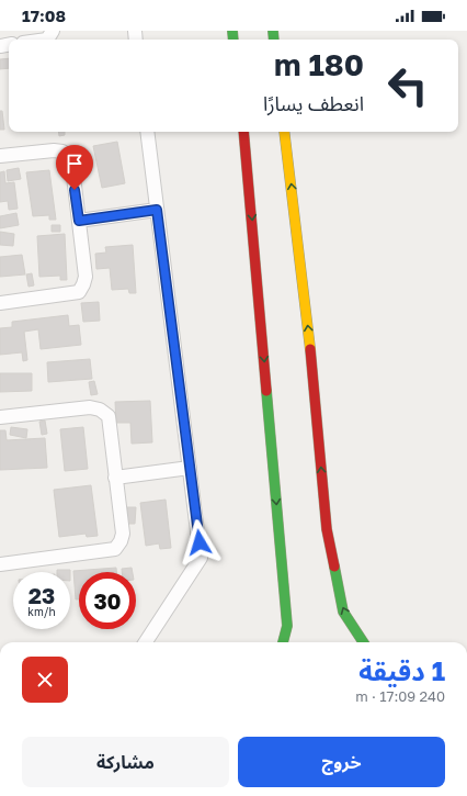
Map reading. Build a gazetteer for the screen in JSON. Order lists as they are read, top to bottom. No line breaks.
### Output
{"page":{"status":"17:08","turn":["180 m","انعطف يسارًا"],"speed":"23 km/h","limit":"30","heading":["1 دقيقة","240 m · 17:09"],"buttons":["خروج","مشاركة"]}}
